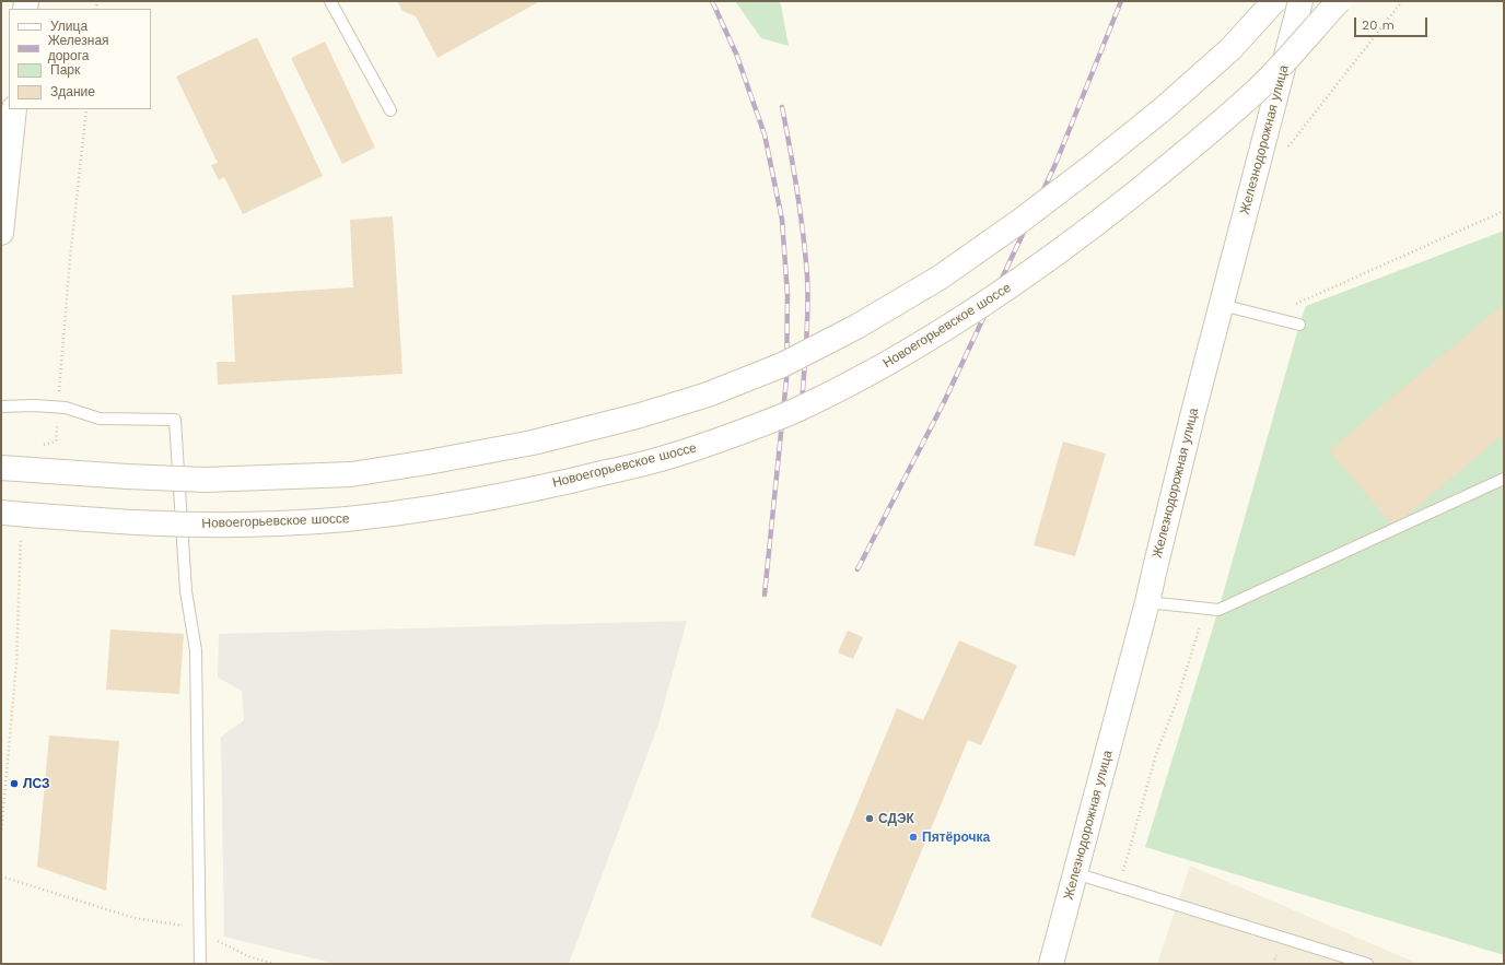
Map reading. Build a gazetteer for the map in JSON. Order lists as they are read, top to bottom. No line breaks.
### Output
{"streets":{"main road":["Железнодорожная улица","Новоегорьевское шоссе"]},"places":["ЛСЗ","СДЭК","Пятёрочка"],"legend":["Улица","Железная дорога","Парк","Здание"],"scale_bar":"20 m"}
